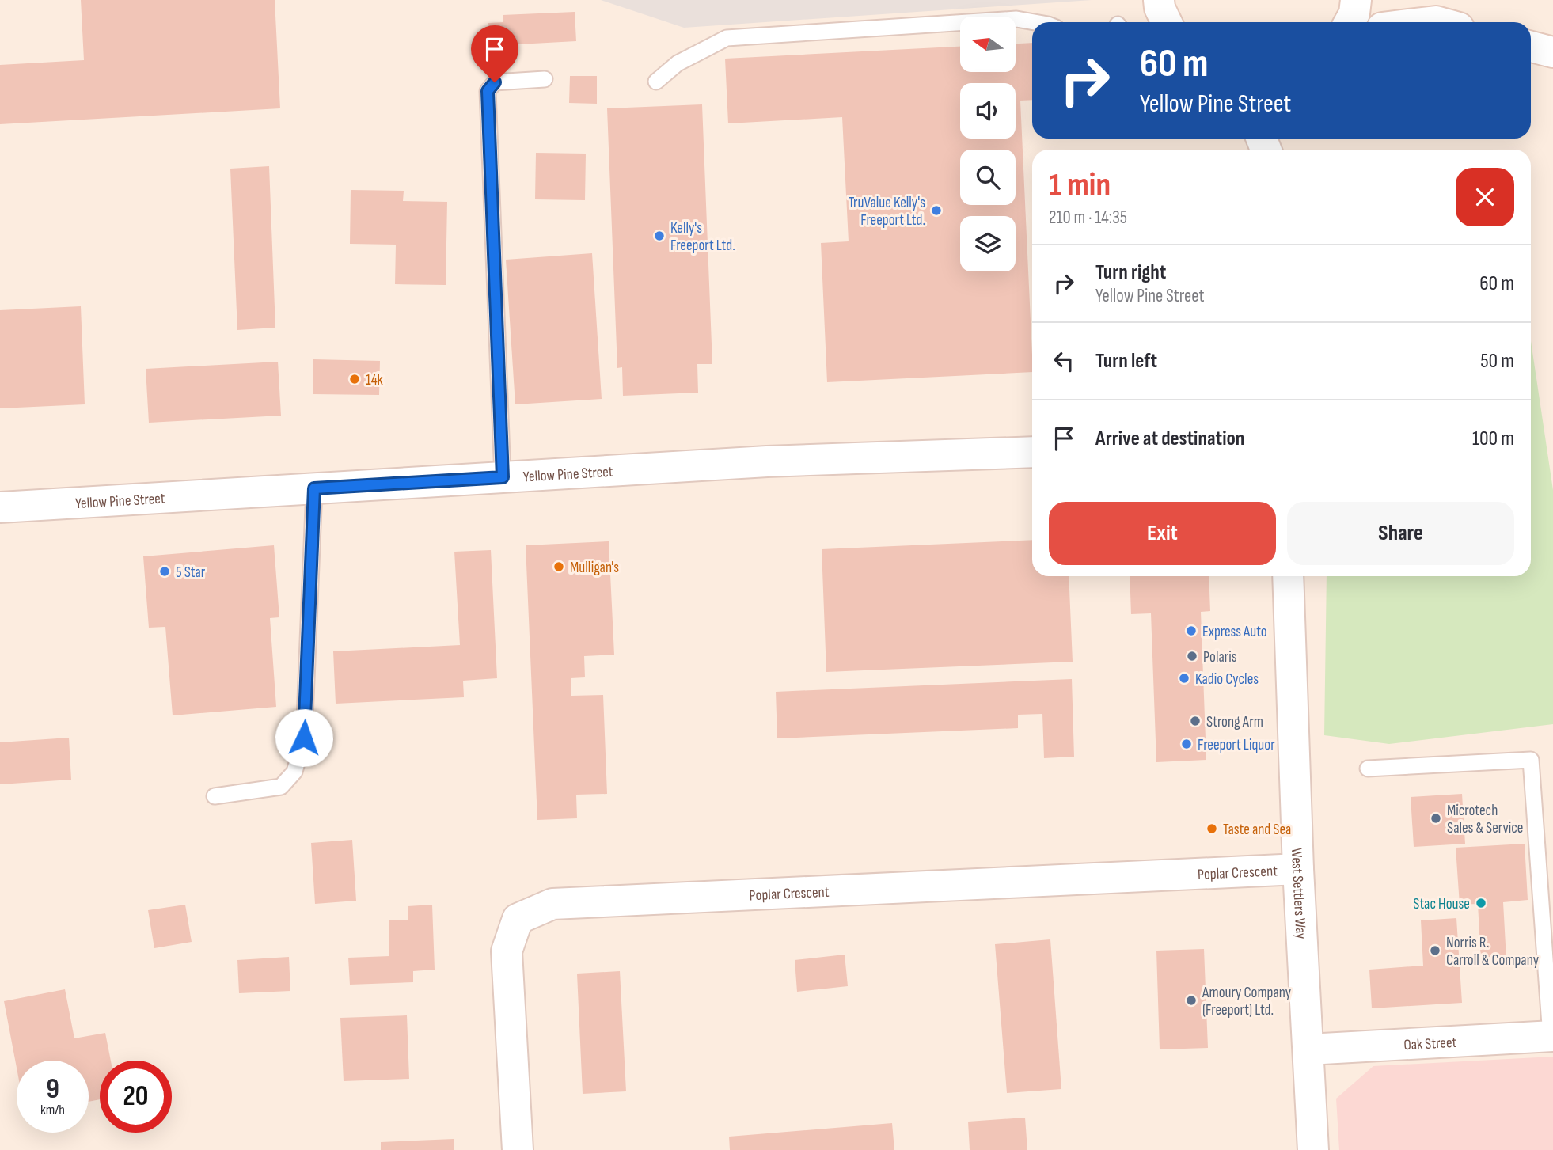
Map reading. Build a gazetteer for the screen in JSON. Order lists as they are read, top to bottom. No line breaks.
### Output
{"streets":{"street":["Yellow Pine Street","Poplar Crescent","West Settlers Way","Oak Street"]},"crossings":[["Poplar Crescent","West Settlers Way"],["West Settlers Way","Oak Street"]],"places":["TruValue Kelly's Freeport Ltd.","Kelly's Freeport Ltd.","14k","Mulligan's","5 Star","Express Auto","Polaris","Kadio Cycles","Strong Arm","Freeport Liquor","Microtech Sales & Service","Taste and Sea","Stac House","Norris R. Carroll & Company","Amoury Company (Freeport) Ltd."],"north":"left","page":{"turn":["60 m","Yellow Pine Street"],"heading":["1 min","210 m · 14:35"],"list":[{"name":"Turn right","note":"Yellow Pine Street","value":"60 m"},{"name":"Turn left","value":"50 m"},{"name":"Arrive at destination","value":"100 m"}],"buttons":["Exit","Share"],"speed":"9 km/h","limit":"20"}}
